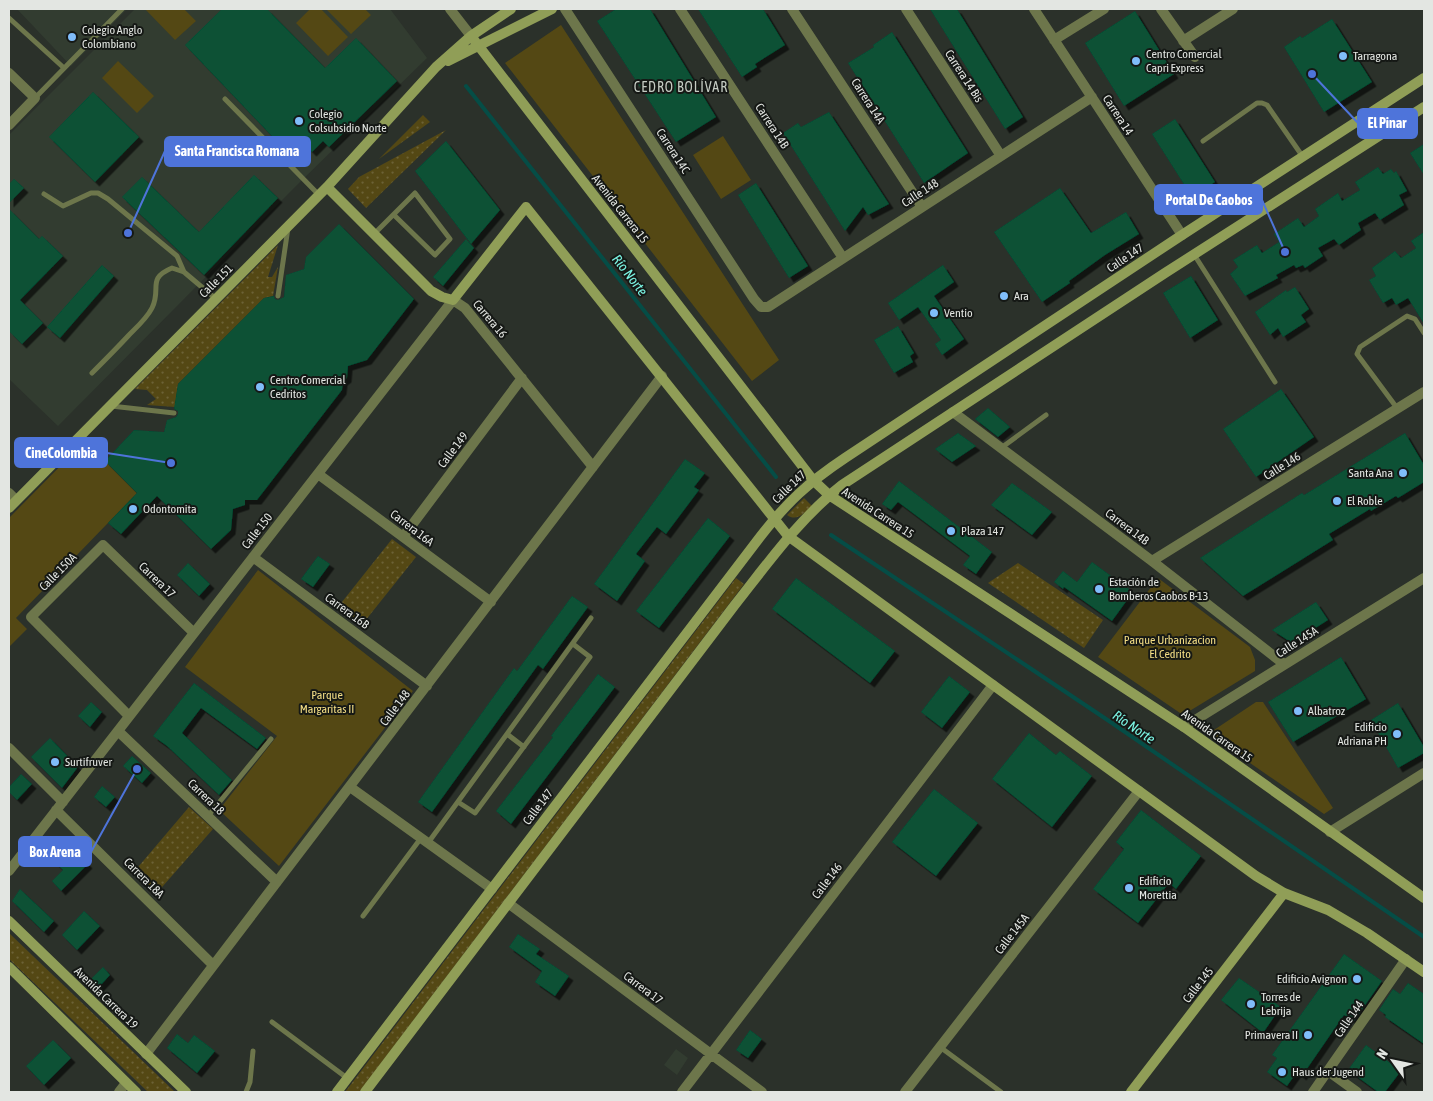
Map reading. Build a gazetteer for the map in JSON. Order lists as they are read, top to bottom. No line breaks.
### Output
{"streets":{"main road":["Avenida Carrera 15","Calle 147","Calle 151","Carrera 16","Calle 150","Calle 145","Avenida Carrera 19"],"street":["Carrera 14 Bis","Carrera 14A","Carrera 14","Carrera 14B","Carrera 14C","Calle 148","Calle 149","Calle 146","Carrera 16A","Calle 150A","Carrera 17","Carrera 16B","Calle 145A","Carrera 18","Carrera 18A","Calle 144"]},"crossings":[["Carrera 14 Bis","Calle 148"],["Carrera 14A","Calle 148"],["Carrera 14","Calle 148"],["Carrera 14","Calle 147"],["Carrera 14B","Calle 148"],["Carrera 14B","Calle 146"],["Carrera 14B","Calle 145A"],["Carrera 14C","Calle 148"],["Calle 148","Carrera 16"],["Calle 148","Carrera 16A"],["Calle 148","Calle 150"],["Calle 148","Carrera 16B"],["Calle 148","Carrera 18"],["Calle 148","Carrera 18A"],["Calle 148","Avenida Carrera 19"],["Avenida Carrera 15","Calle 147"],["Avenida Carrera 15","Calle 151"],["Avenida Carrera 15","Calle 145A"],["Calle 151","Carrera 16"],["Carrera 16","Calle 149"],["Carrera 16","Calle 150"],["Calle 149","Carrera 16A"],["Calle 146","Carrera 17"],["Carrera 16A","Calle 150"],["Calle 150","Calle 150A"],["Calle 150","Carrera 17"],["Calle 150","Carrera 16B"],["Calle 150","Carrera 18"],["Calle 150","Carrera 18A"],["Calle 150A","Carrera 17"]],"districts":["CEDRO BOLÍVAR"],"water":["Río Norte"],"parks":["Parque Urbanizacion El Cedrito","Parque Margaritas II"],"places":["Colegio Anglo Colombiano","Tarragona","Centro Comercial Capri Express","El Pinar","Colegio Colsubsidio Norte","Santa Francisca Romana","Portal De Caobos","Ara","Ventio","Centro Comercial Cedritos","CineColombia","Santa Ana","El Roble","Odontomita","Plaza 147","Estación de Bomberos Caobos B-13","Albatroz","Edificio Adriana PH","Surtifruver","Box Arena","Edificio Morettia","Edificio Avignon","Torres de Lebrija","Primavera II","Haus der Jugend"],"north":"top left"}
